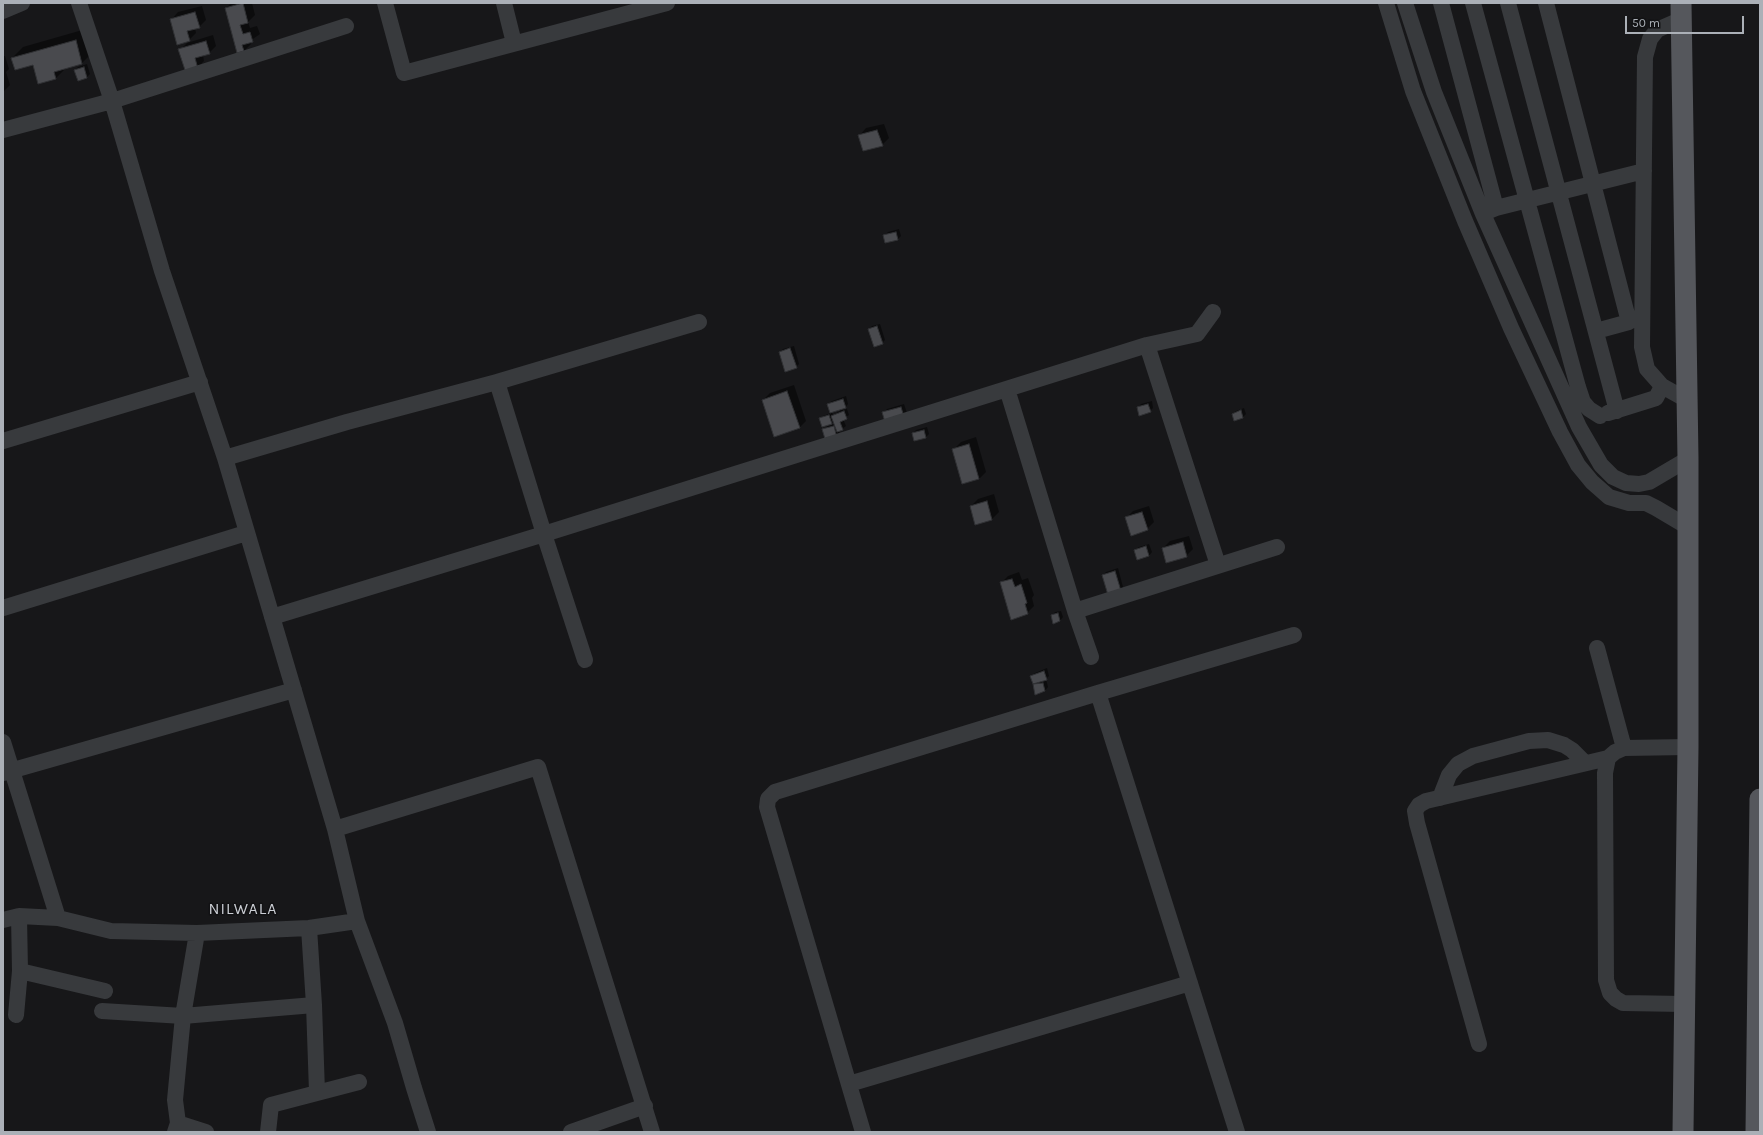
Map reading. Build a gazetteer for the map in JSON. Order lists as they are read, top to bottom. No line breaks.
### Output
{"districts":["NILWALA"],"scale_bar":"50 m"}
